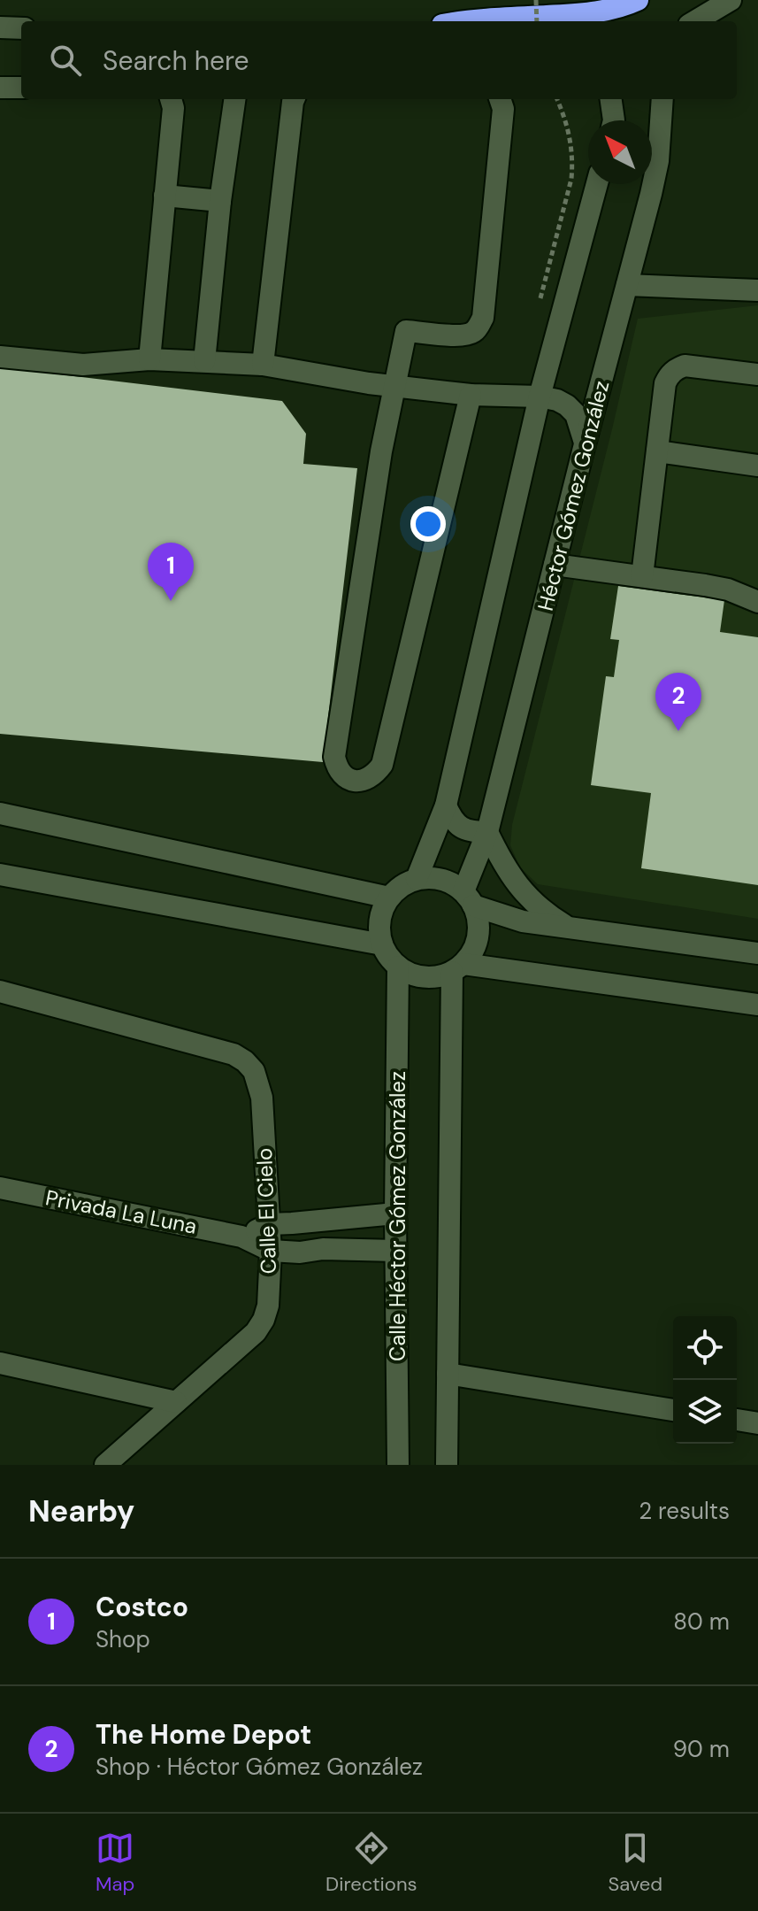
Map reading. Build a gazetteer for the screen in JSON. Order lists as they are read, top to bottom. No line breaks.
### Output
{"streets":{"street":["Héctor Gómez González","Calle El Cielo","Privada La Luna","Calle Héctor Gómez González"]},"crossings":[["Héctor Gómez González","Calle Héctor Gómez González"],["Calle El Cielo","Privada La Luna"]],"north":"top left","page":{"search":"Search here","pins":["1","2"],"heading":["Nearby","2 results"],"list":[{"mark":"1","name":"Costco","note":"Shop","value":"80 m"},{"mark":"2","name":"The Home Depot","note":"Shop · Héctor Gómez González","value":"90 m"}],"nav":["Map","Directions","Saved"]}}
